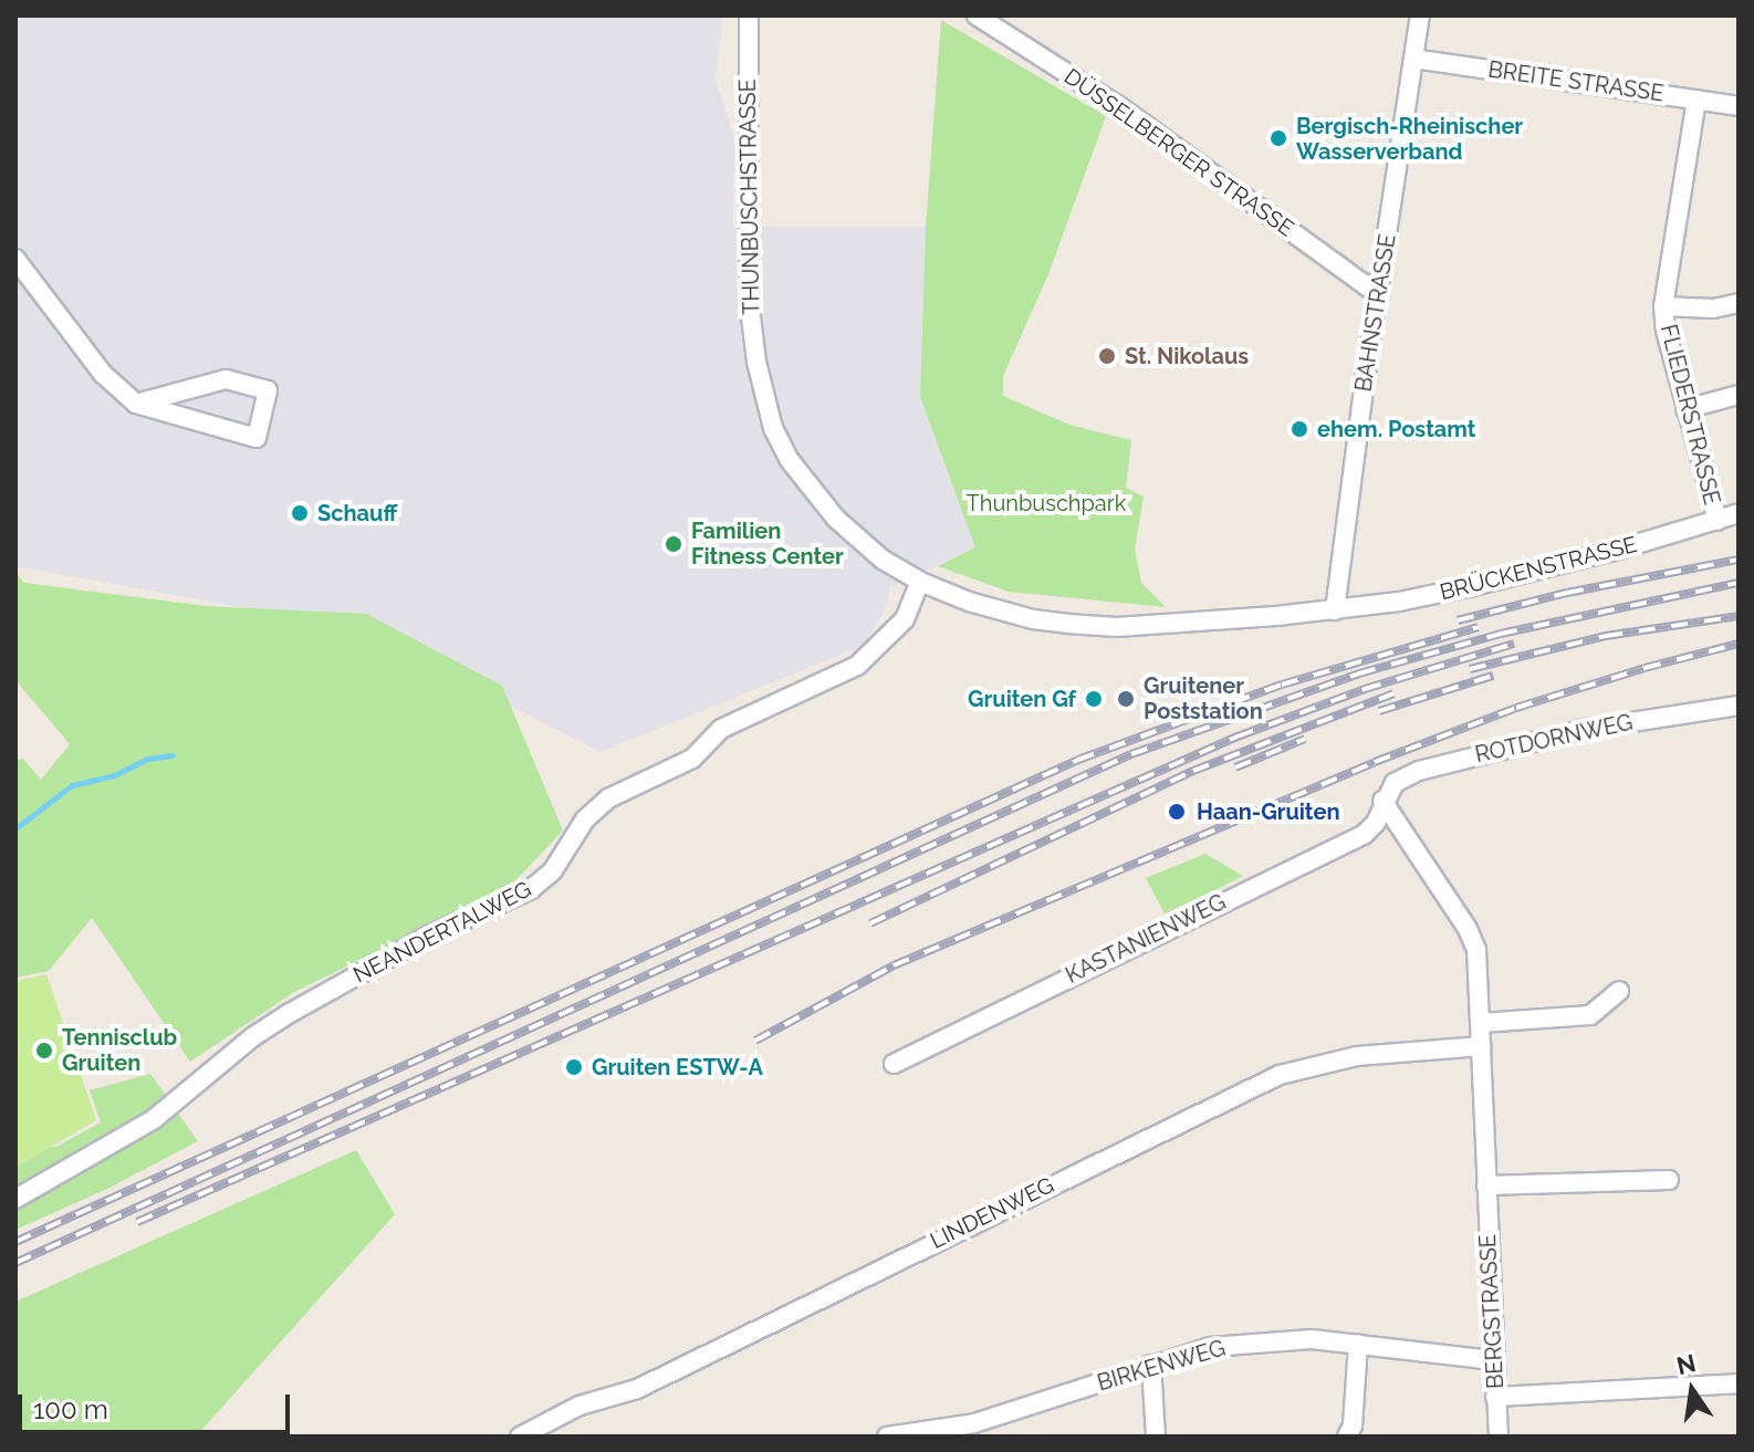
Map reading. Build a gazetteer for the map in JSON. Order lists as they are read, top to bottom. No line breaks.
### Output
{"streets":{"street":["BREITE STRASSE","DÜSSELBERGER STRASSE","THUNBUSCHSTRASSE","BAHNSTRASSE","FLIEDERSTRASSE","BRÜCKENSTRASSE","ROTDORNWEG","NEANDERTALWEG","KASTANIENWEG","LINDENWEG","BERGSTRASSE","BIRKENWEG"]},"crossings":[["BREITE STRASSE","BAHNSTRASSE"],["BREITE STRASSE","FLIEDERSTRASSE"],["DÜSSELBERGER STRASSE","BAHNSTRASSE"],["THUNBUSCHSTRASSE","BAHNSTRASSE"],["THUNBUSCHSTRASSE","BRÜCKENSTRASSE"],["THUNBUSCHSTRASSE","NEANDERTALWEG"],["BAHNSTRASSE","BRÜCKENSTRASSE"],["FLIEDERSTRASSE","BRÜCKENSTRASSE"],["ROTDORNWEG","KASTANIENWEG"],["ROTDORNWEG","BERGSTRASSE"],["KASTANIENWEG","BERGSTRASSE"],["LINDENWEG","BERGSTRASSE"],["BERGSTRASSE","BIRKENWEG"]],"parks":["Thunbuschpark"],"places":["Bergisch-Rheinischer Wasserverband","St. Nikolaus","ehem. Postamt","Schauff","Familien Fitness Center","Gruiten Gf","Gruitener Poststation","Haan-Gruiten","Tennisclub Gruiten","Gruiten ESTW-A"],"scale_bar":"100 m","north":"top"}
